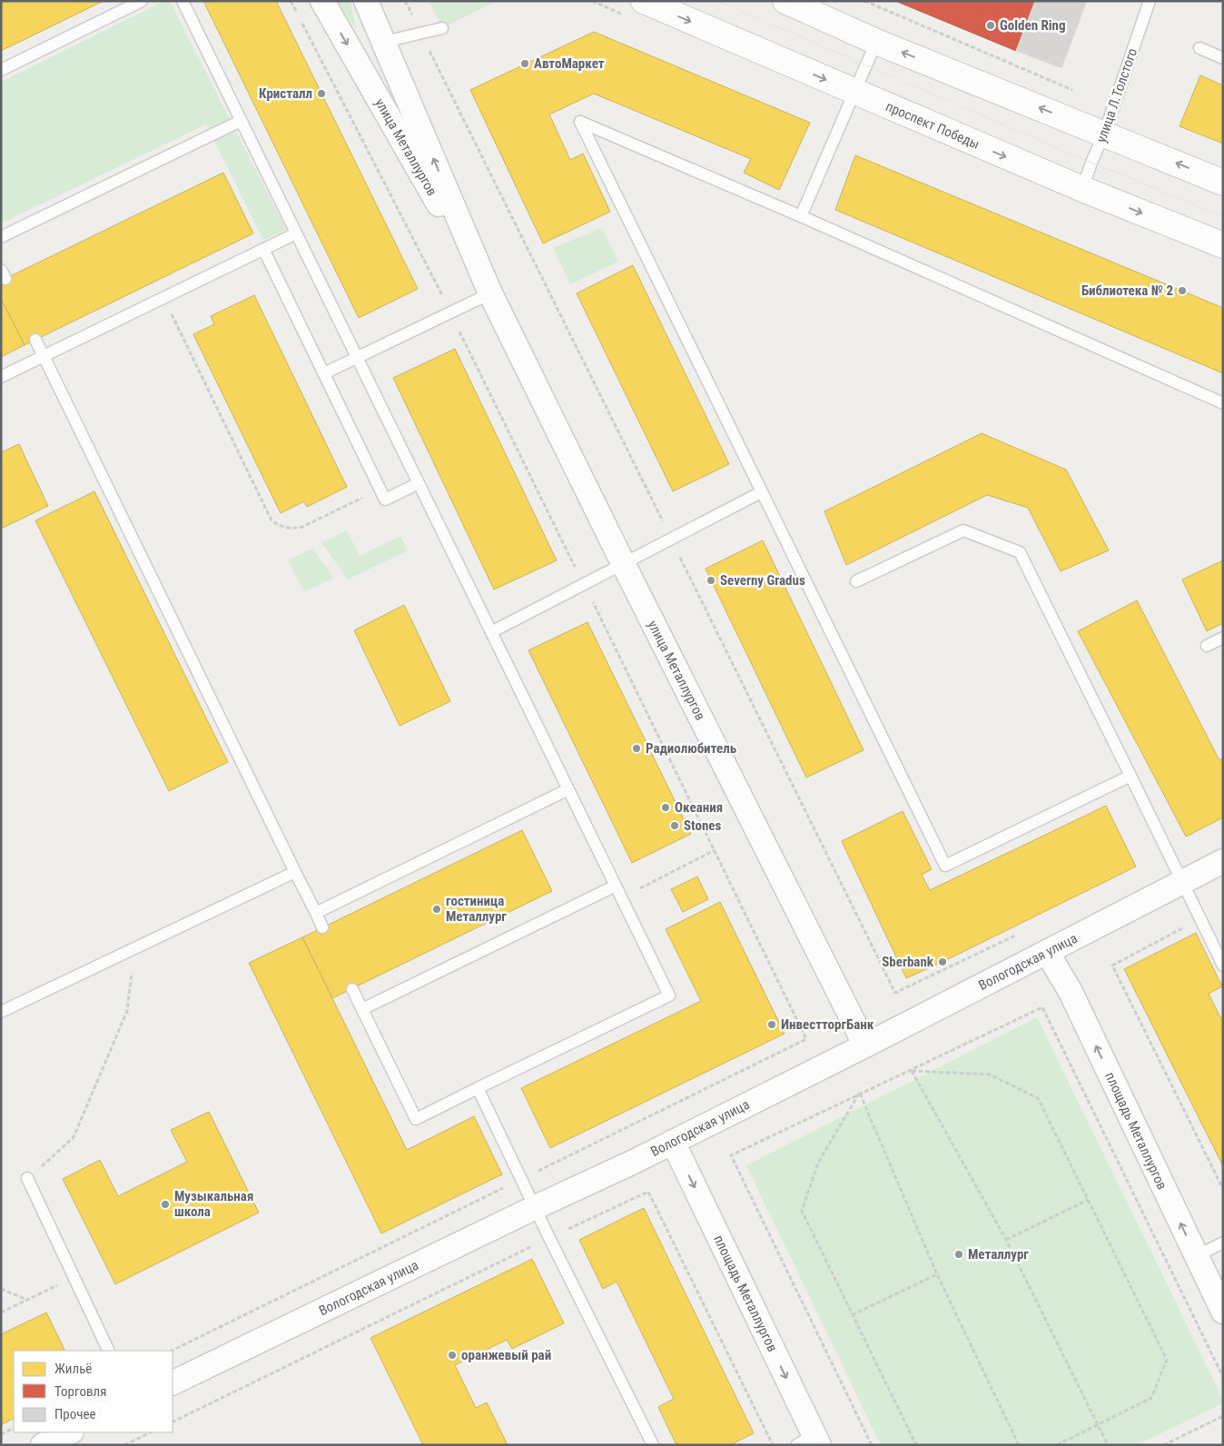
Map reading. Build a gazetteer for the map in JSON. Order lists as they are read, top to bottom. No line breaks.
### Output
{"streets":{"street":["проспект Победы","улица Металлургов","Вологодская улица","площадь Металлургов"],"lane":["улица Л.Толстого"]},"crossings":[["улица Л.Толстого","проспект Победы"],["улица Металлургов","Вологодская улица"],["Вологодская улица","площадь Металлургов"]],"places":["Golden Ring","АвтоМаркет","Кристалл","Библиотека № 2","Severny Gradus","Радиолюбитель","Океания","Stones","гостиница Металлург","Sberbank","ИнвестторгБанк","Музыкальная школа","Металлург","оранжевый рай"],"legend":["Жильё","Торговля","Прочее"]}
